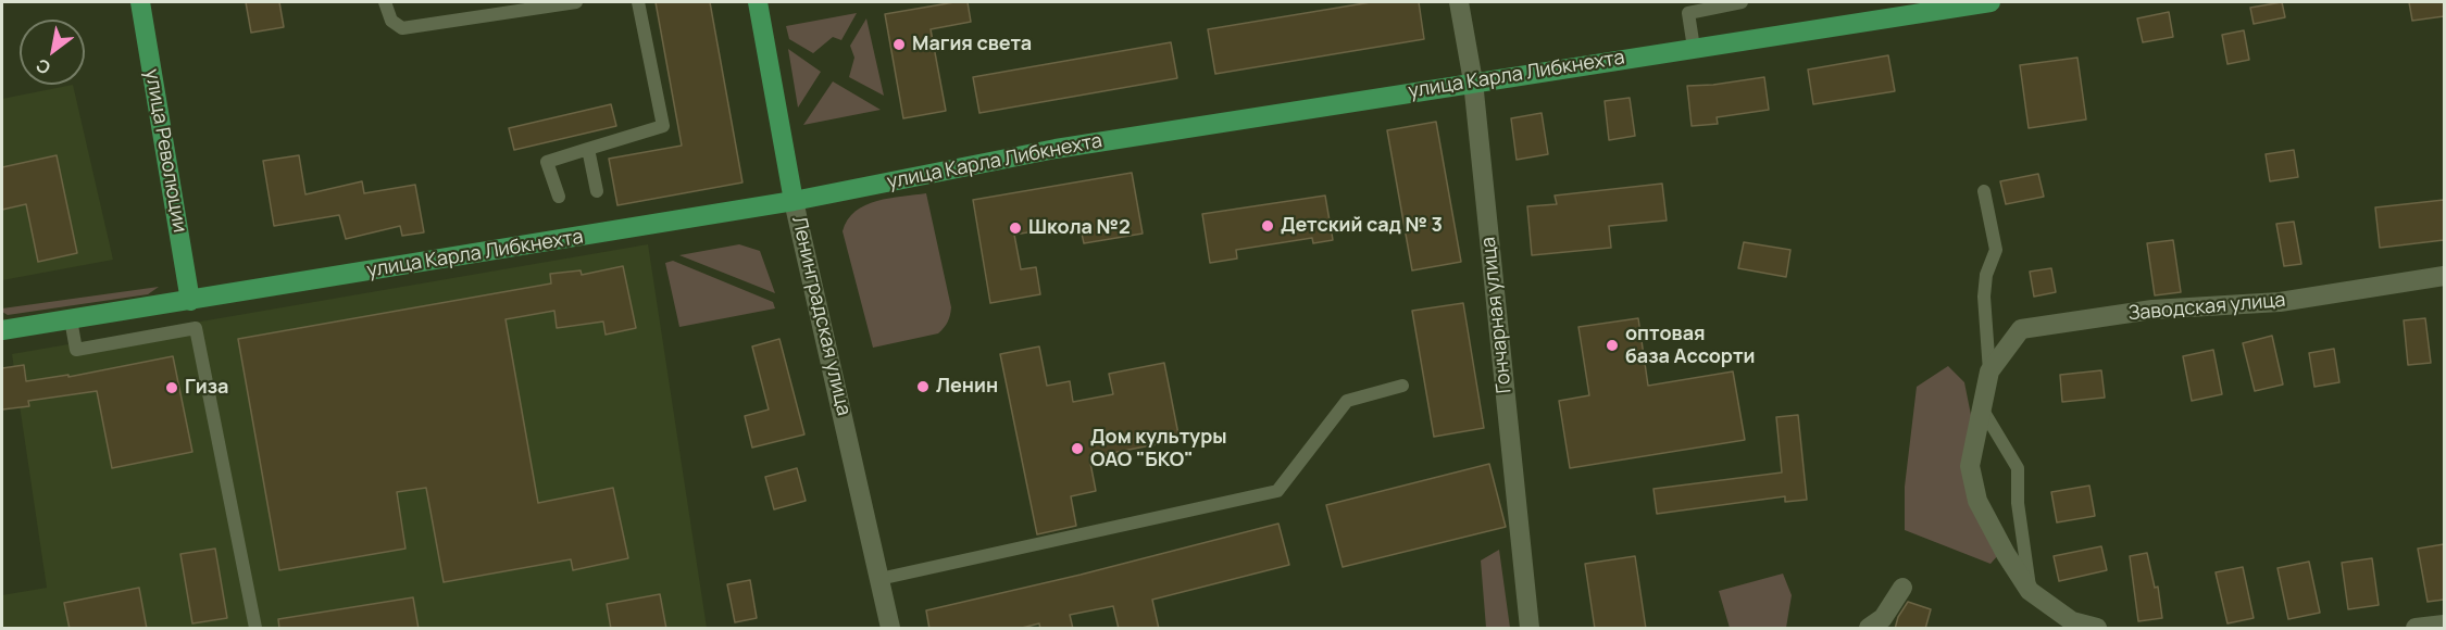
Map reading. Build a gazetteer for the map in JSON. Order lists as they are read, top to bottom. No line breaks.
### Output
{"streets":{"main road":["улица Карла Либкнехта","улица Революции","Ленинградская улица"],"street":["Заводская улица","Гончарная улица"]},"crossings":[["улица Карла Либкнехта","улица Революции"],["улица Карла Либкнехта","Гончарная улица"],["улица Карла Либкнехта","Ленинградская улица"]],"places":["Магия света","Детский сад № 3","Школа №2","оптовая база Ассорти","Ленин","Гиза","Дом культуры ОАО \"БКО\""],"north":"bottom left"}
